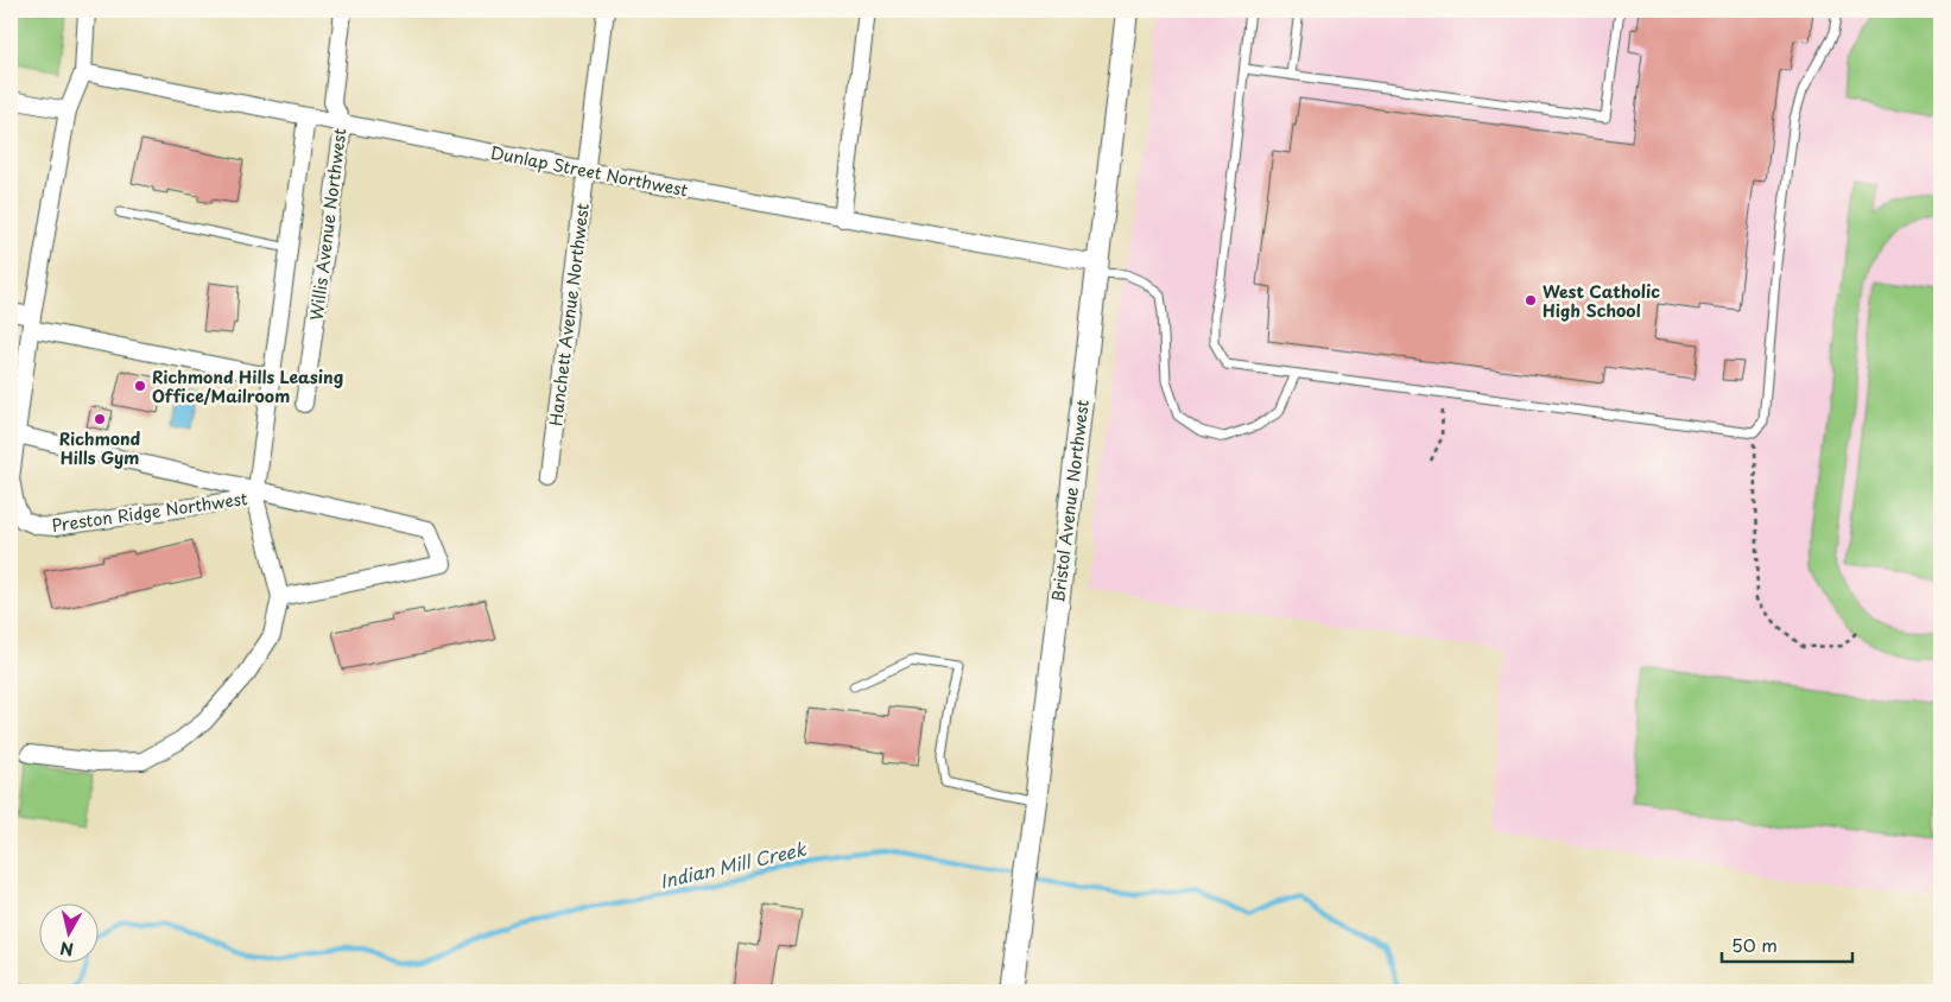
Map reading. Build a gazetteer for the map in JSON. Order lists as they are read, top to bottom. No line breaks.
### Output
{"streets":{"street":["Dunlap Street Northwest","Willis Avenue Northwest","Hanchett Avenue Northwest","Bristol Avenue Northwest","Preston Ridge Northwest"]},"crossings":[["Dunlap Street Northwest","Willis Avenue Northwest"],["Dunlap Street Northwest","Hanchett Avenue Northwest"],["Dunlap Street Northwest","Bristol Avenue Northwest"]],"water":["Indian Mill Creek"],"places":["West Catholic High School","Richmond Hills Leasing Office/Mailroom","Richmond Hills Gym"],"scale_bar":"50 m","north":"bottom"}
